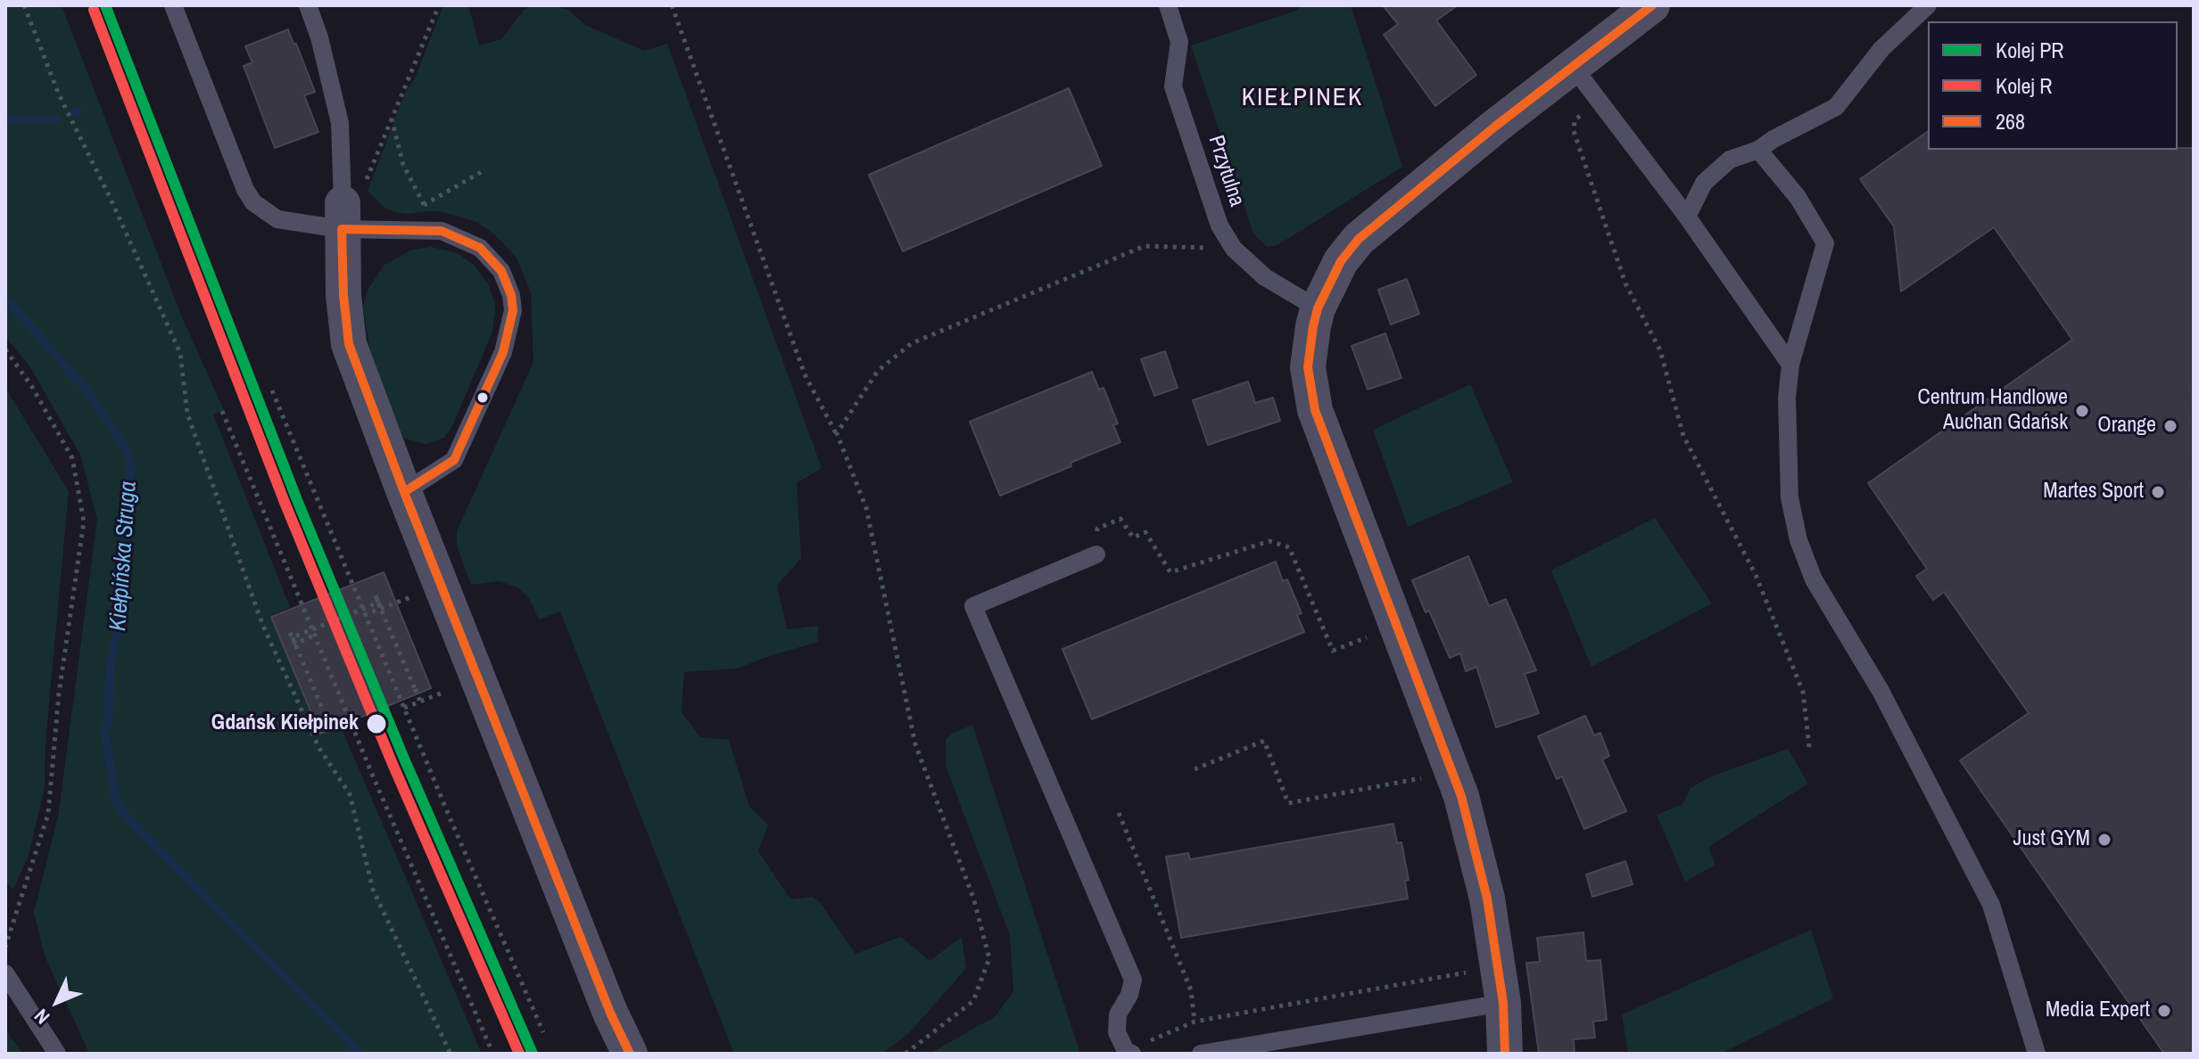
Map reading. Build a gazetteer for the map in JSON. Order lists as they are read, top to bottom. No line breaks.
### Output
{"streets":{"lane":["Przytulna"]},"districts":["KIEŁPINEK"],"water":["Kiełpińska Struga"],"places":["Centrum Handlowe Auchan Gdańsk","Orange","Martes Sport","Gdańsk Kiełpinek","Just GYM","Media Expert"],"lines":["rail line PR","transit line 268","rail line R"],"legend":["Kolej PR","Kolej R","268"],"north":"bottom left"}
